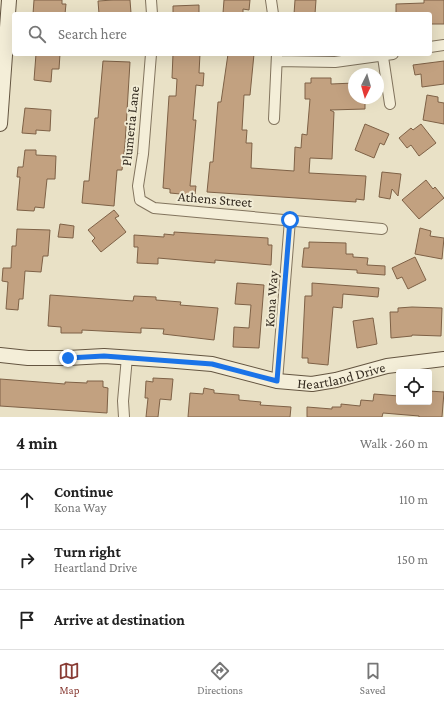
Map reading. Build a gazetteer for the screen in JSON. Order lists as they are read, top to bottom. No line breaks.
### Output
{"streets":{"street":["Plumeria Lane","Athens Street","Kona Way","Heartland Drive"]},"crossings":[["Plumeria Lane","Athens Street"],["Athens Street","Kona Way"],["Kona Way","Heartland Drive"]],"north":"bottom","page":{"search":"Search here","heading":["4 min","Walk · 260 m"],"list":[["Continue","Kona Way","110 m"],["Turn right","Heartland Drive","150 m"],"Arrive at destination"],"nav":["Map","Directions","Saved"]}}
